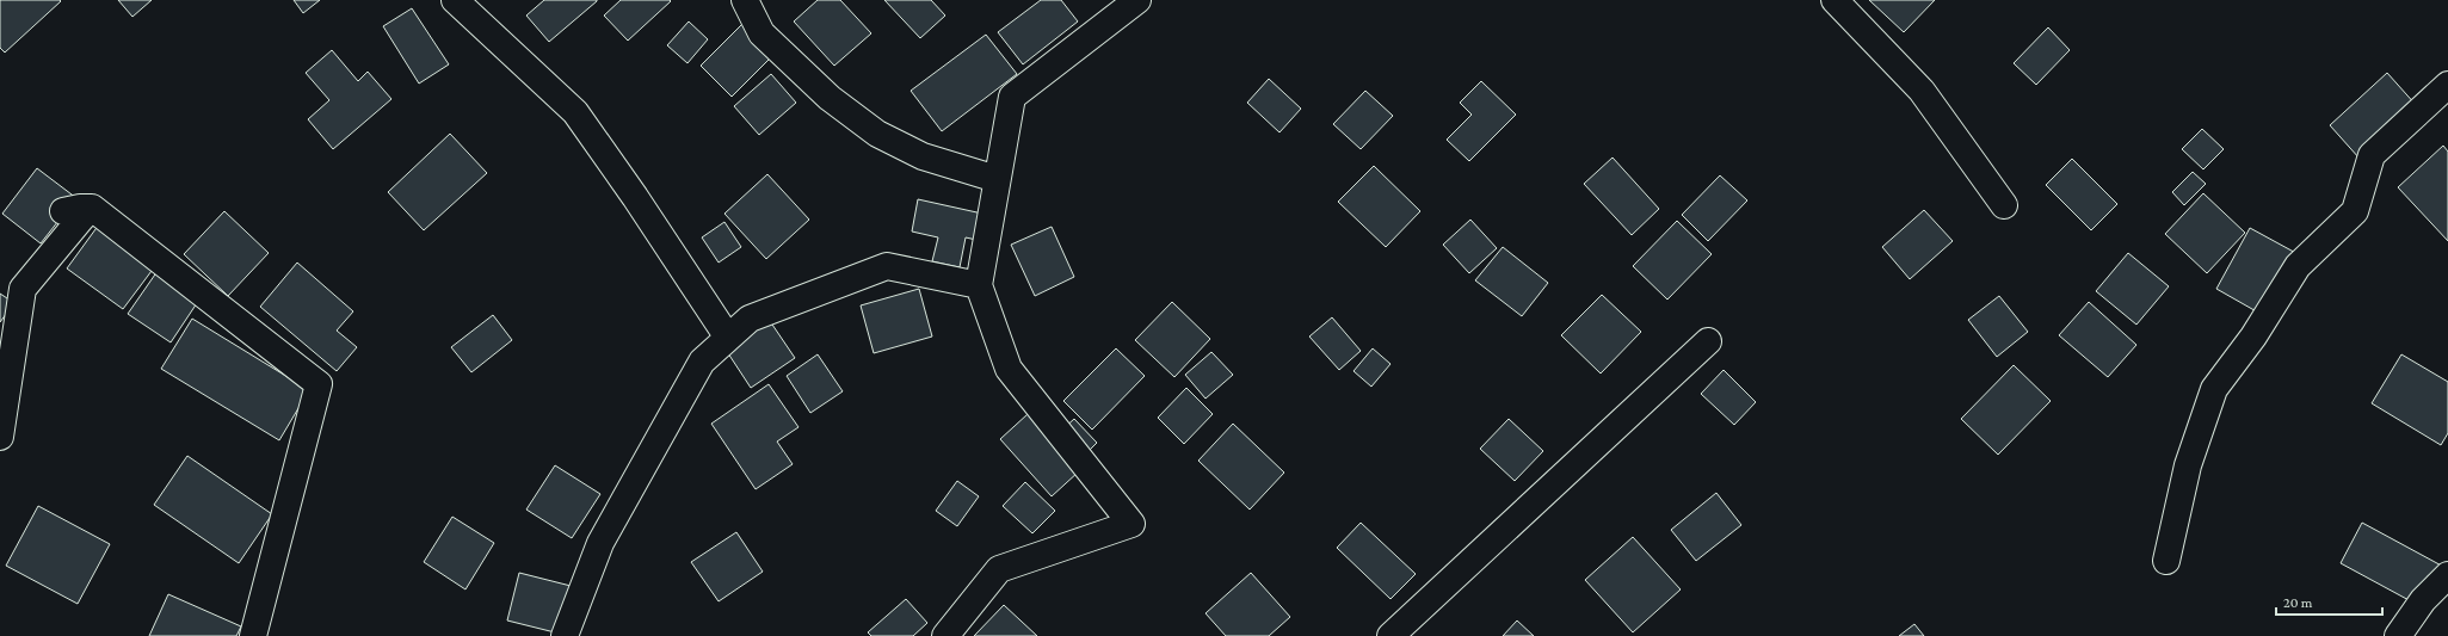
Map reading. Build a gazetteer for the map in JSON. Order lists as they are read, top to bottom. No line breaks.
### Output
{"scale_bar":"20 m"}
